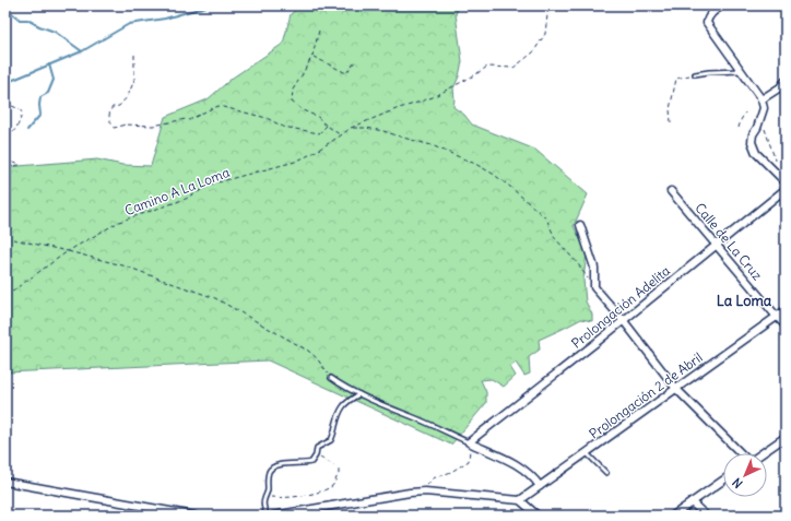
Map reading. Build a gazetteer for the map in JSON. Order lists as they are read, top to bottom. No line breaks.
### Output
{"streets":{"street":["Calle de La Cruz","Prolongación Adelita","Prolongación 2 de Abril"],"path":["Camino A La Loma"]},"crossings":[["Calle de La Cruz","Prolongación Adelita"],["Calle de La Cruz","Prolongación 2 de Abril"]],"districts":["La Loma"],"north":"bottom left"}
